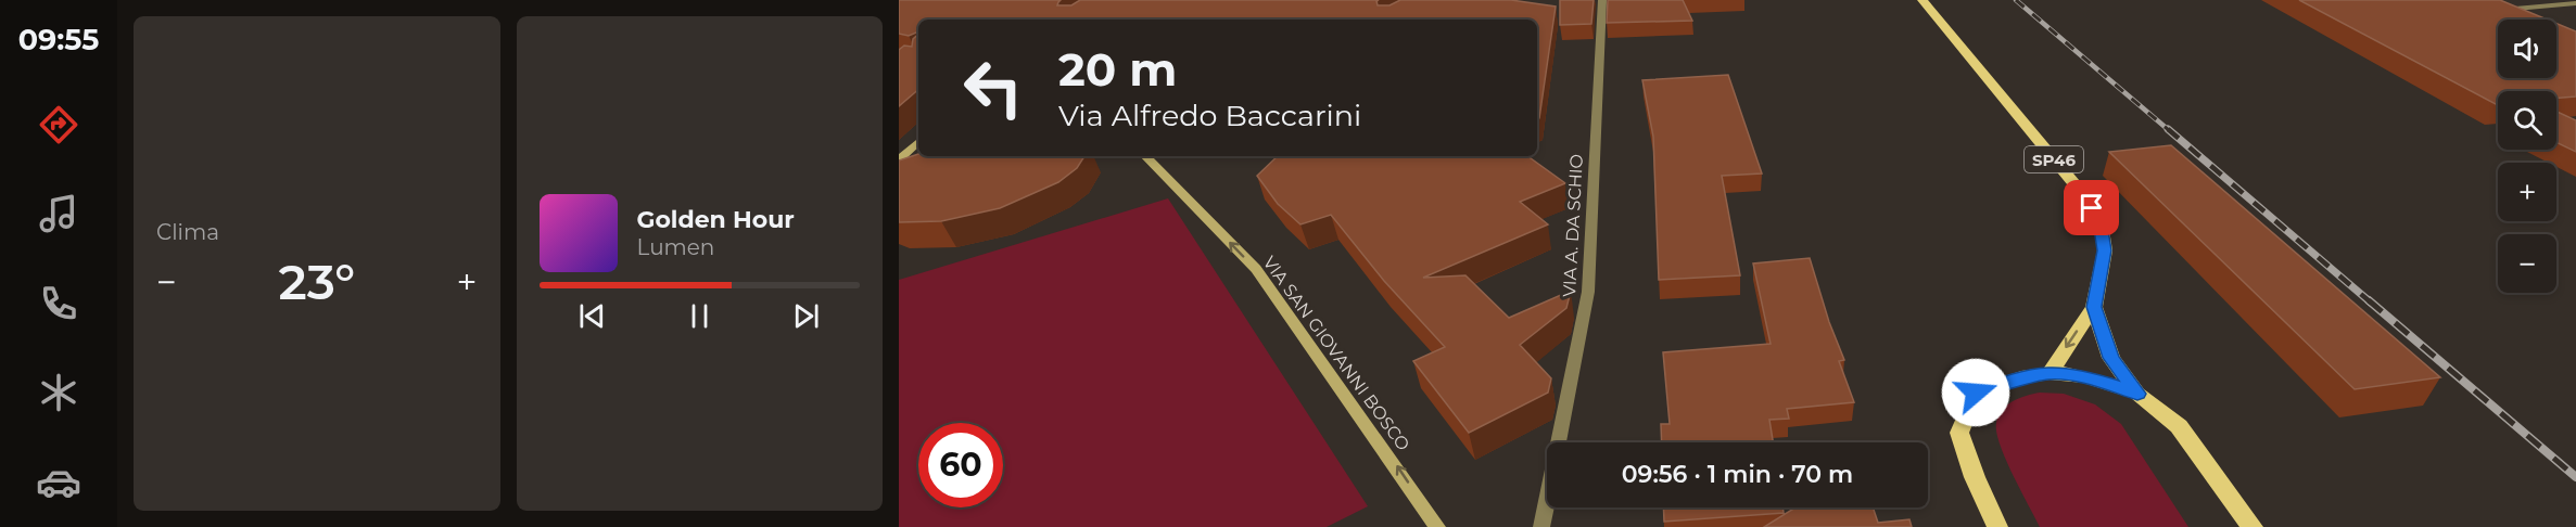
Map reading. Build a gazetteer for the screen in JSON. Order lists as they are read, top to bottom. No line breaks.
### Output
{"streets":{"main road":["SP46"],"street":["VIA A. DA SCHIO","VIA SAN GIOVANNI BOSCO"]},"one_way":["VIA SAN GIOVANNI BOSCO"],"page":{"tabs":"09:55","tile":"Clima","map_buttons":["+","−"],"turn":["20 m","Via Alfredo Baccarini"],"song":["Golden Hour","Lumen"],"heat":["−","23°","+"],"limit":"60","trip":"09:56 · 1 min · 70 m"}}
